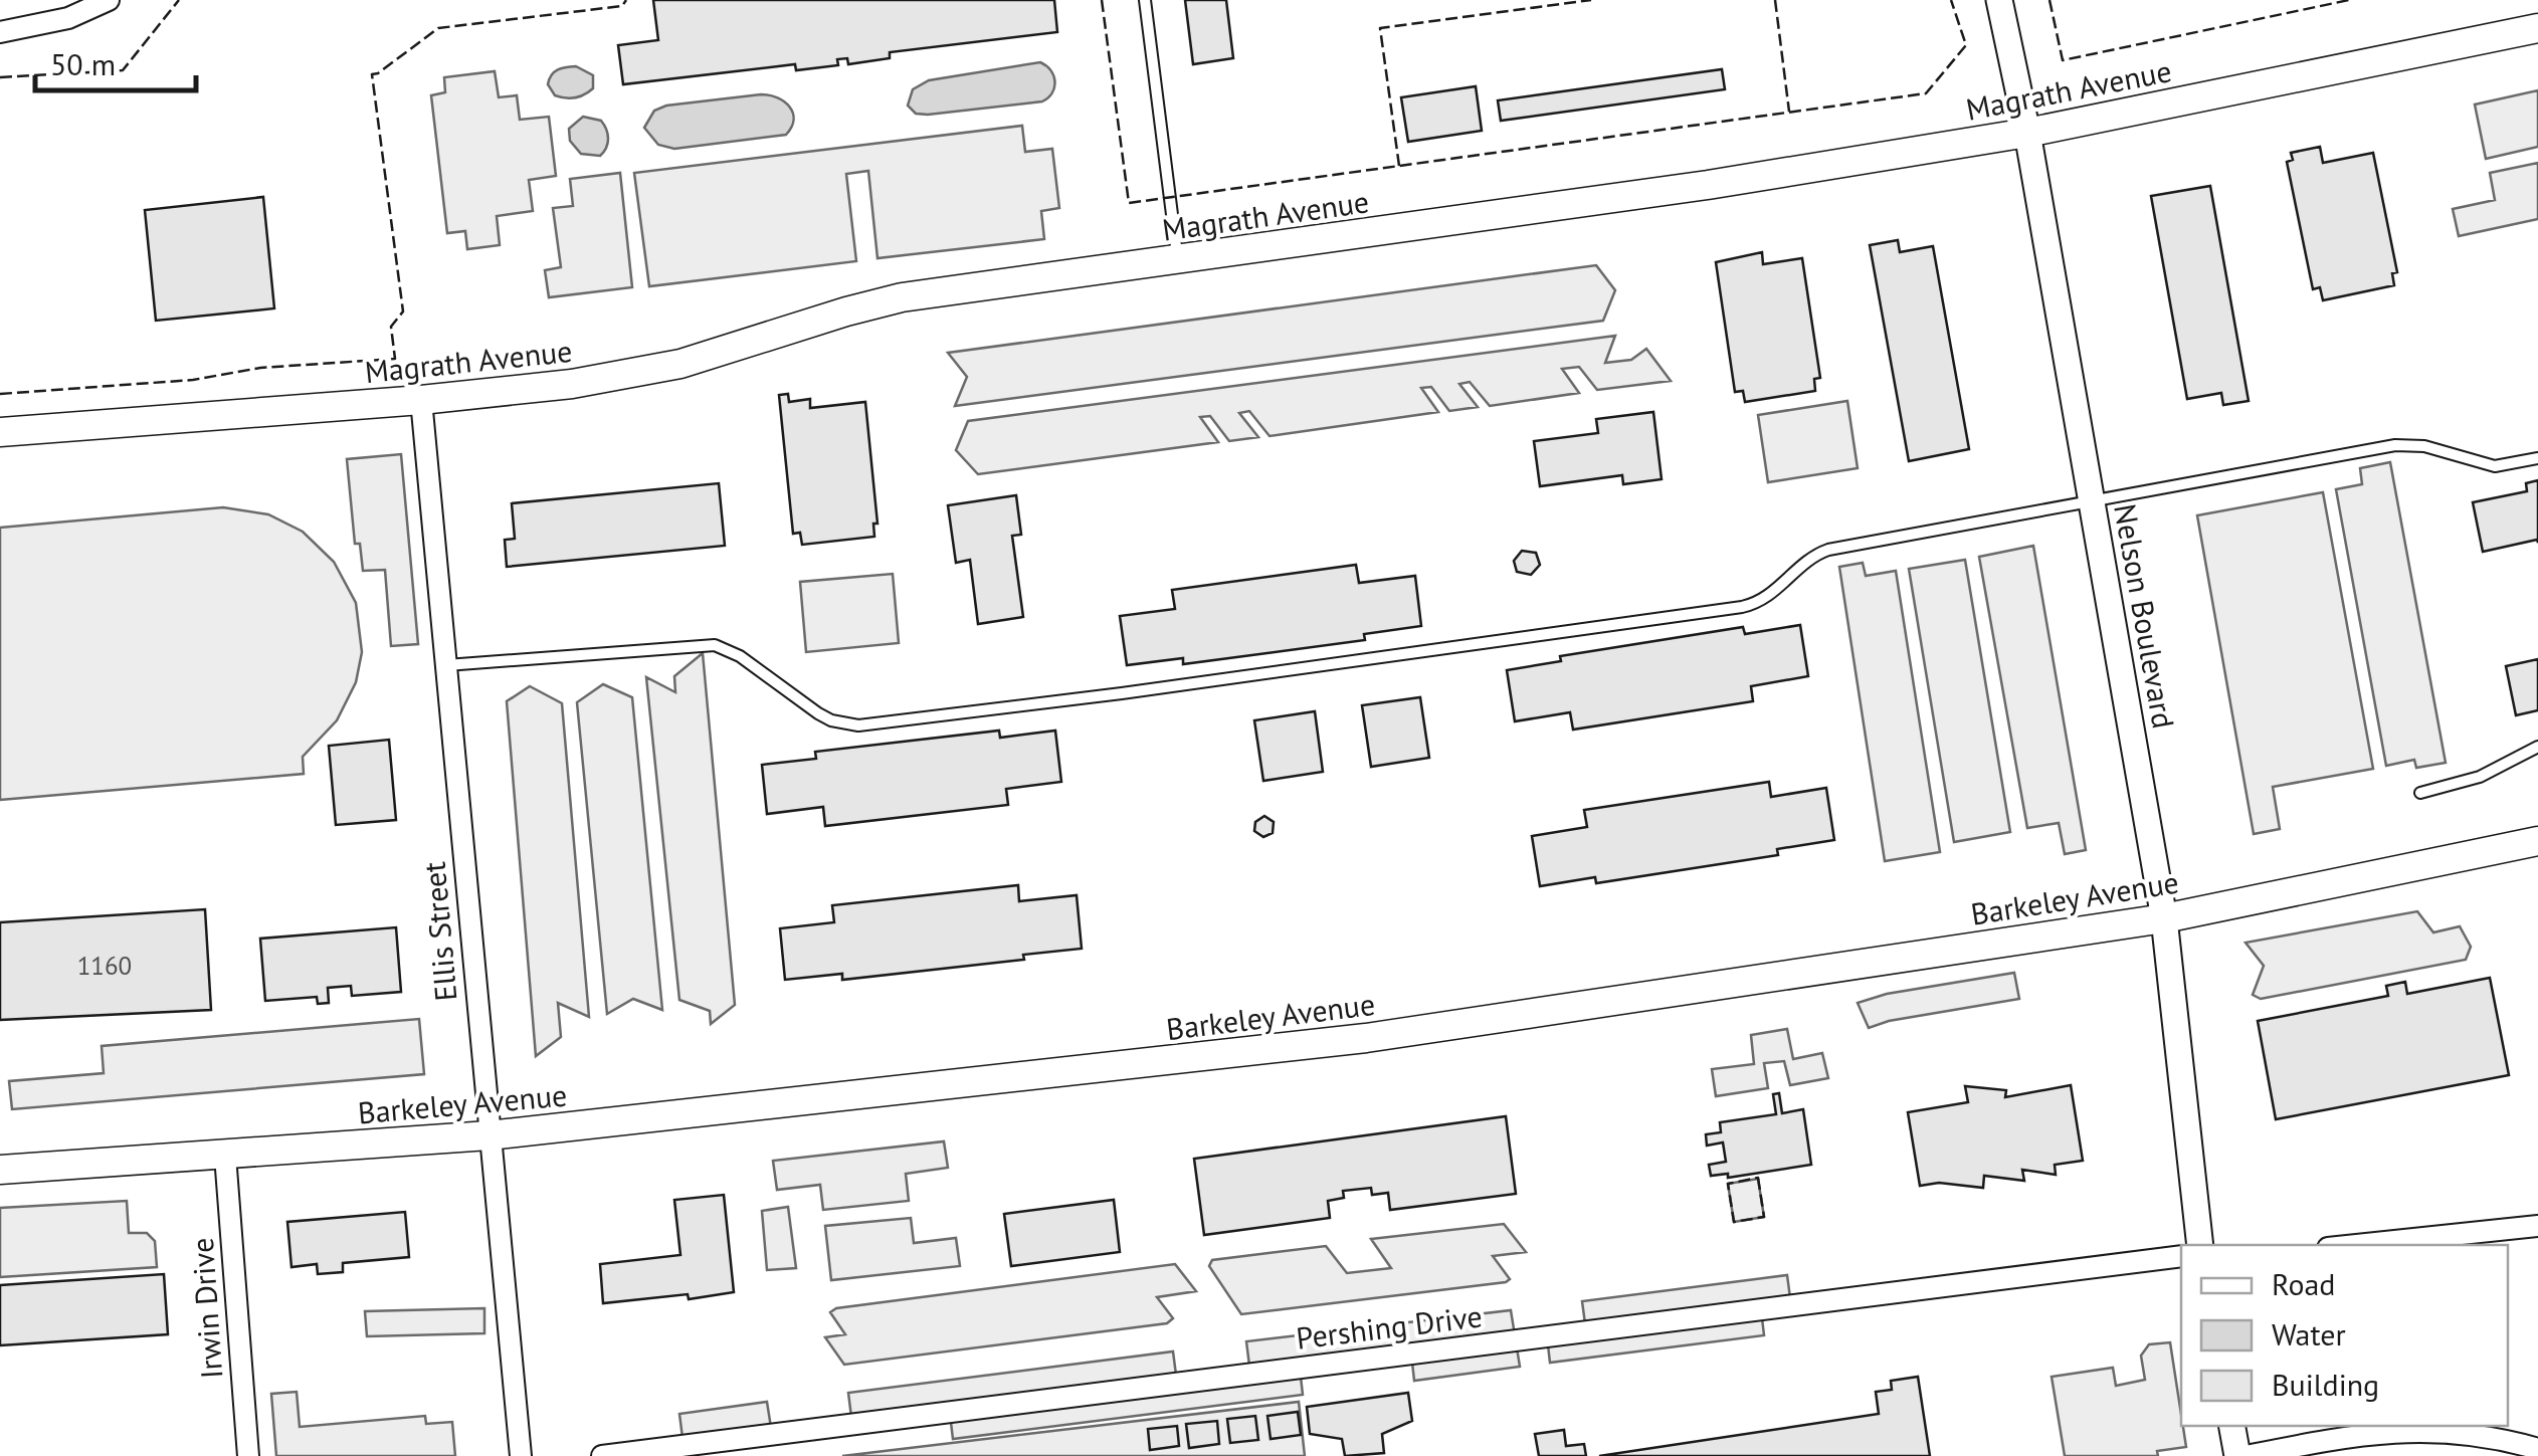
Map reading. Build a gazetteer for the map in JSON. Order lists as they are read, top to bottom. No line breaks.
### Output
{"streets":{"main road":["Magrath Avenue","Barkeley Avenue"],"street":["Nelson Boulevard","Ellis Street","Irwin Drive","Pershing Drive"]},"crossings":[["Magrath Avenue","Nelson Boulevard"],["Magrath Avenue","Ellis Street"],["Nelson Boulevard","Barkeley Avenue"],["Barkeley Avenue","Ellis Street"],["Barkeley Avenue","Irwin Drive"]],"house_numbers":["1160"],"legend":["Road","Water","Building"],"scale_bar":"50 m"}
